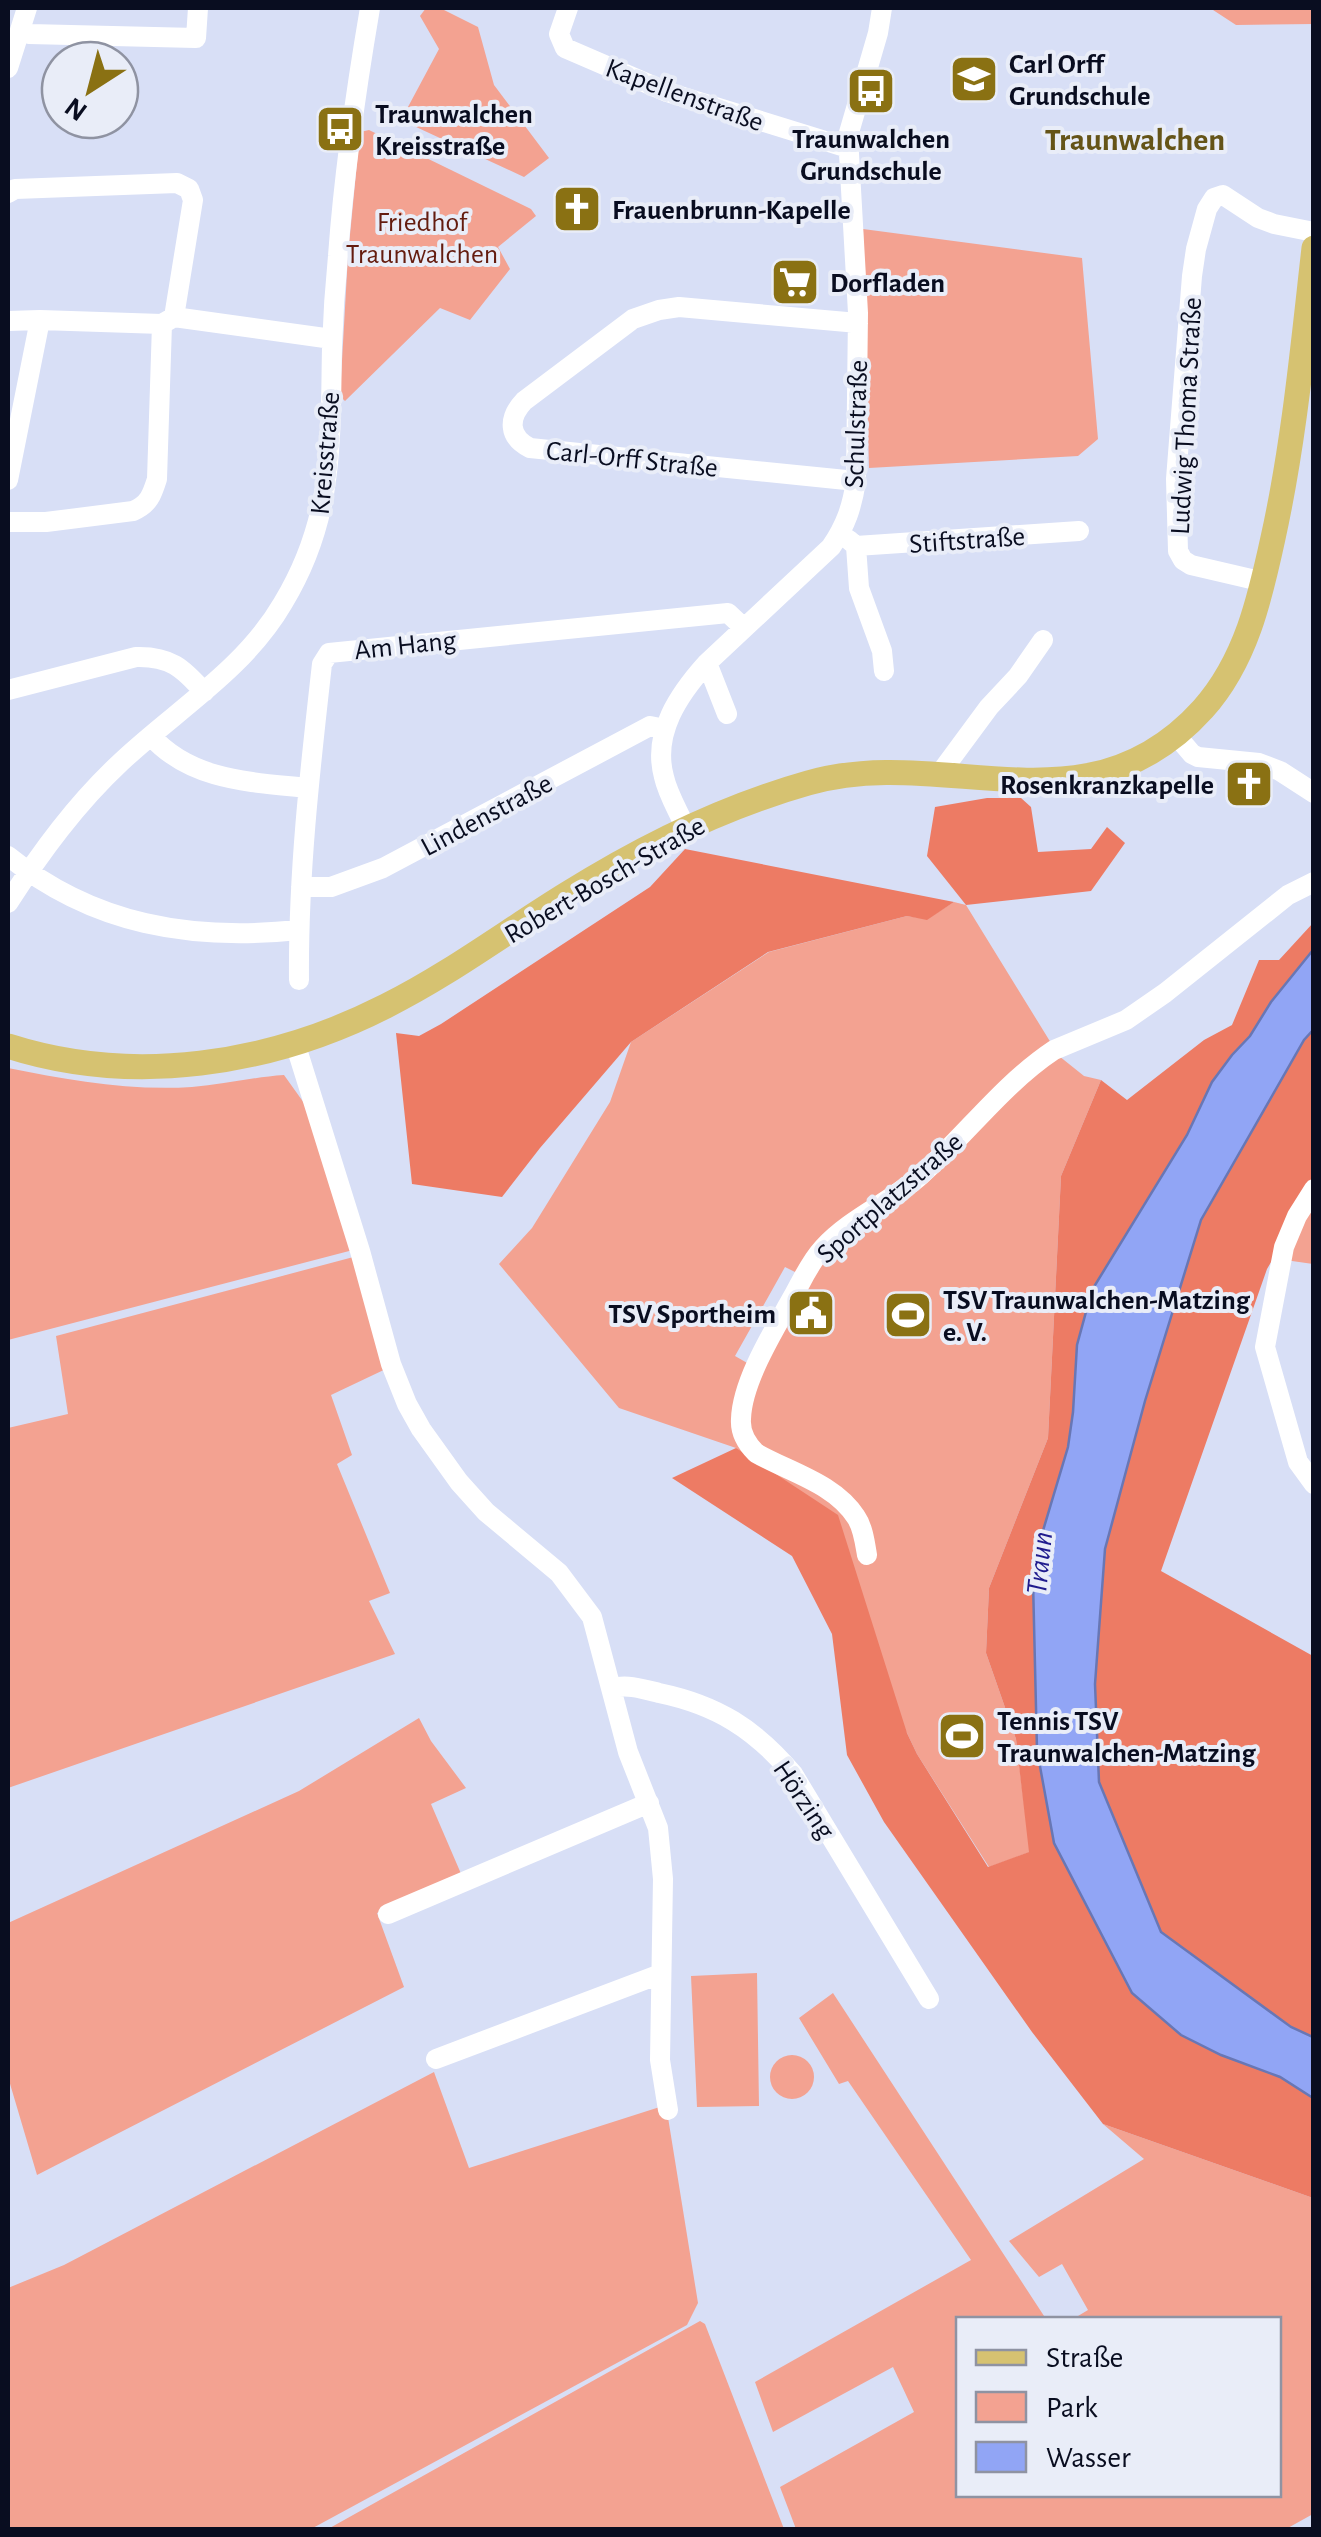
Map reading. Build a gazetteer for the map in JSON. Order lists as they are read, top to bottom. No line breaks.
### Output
{"streets":{"main road":["Robert-Bosch-Straße"],"street":["Kapellenstraße","Ludwig Thoma Straße","Schulstraße","Kreisstraße","Carl-Orff Straße","Stiftstraße","Am Hang","Lindenstraße","Sportplatzstraße","Hörzing"]},"crossings":[["Kapellenstraße","Schulstraße"],["Ludwig Thoma Straße","Robert-Bosch-Straße"],["Schulstraße","Carl-Orff Straße"],["Schulstraße","Stiftstraße"],["Schulstraße","Am Hang"],["Schulstraße","Lindenstraße"],["Schulstraße","Robert-Bosch-Straße"],["Am Hang","Lindenstraße"]],"districts":["Traunwalchen"],"water":["Traun"],"parks":["Friedhof Traunwalchen"],"places":{"school or university":["Carl Orff Grundschule"],"bus stop":["Traunwalchen Grundschule","Traunwalchen Kreisstraße"],"church":["Frauenbrunn-Kapelle","Rosenkranzkapelle"],"supermarket":["Dorfladen"],"public building":["TSV Sportheim"],"sports":["TSV Traunwalchen-Matzing e. V.","Tennis TSV Traunwalchen-Matzing"]},"legend":["Straße","Park","Wasser"],"north":"bottom left"}
